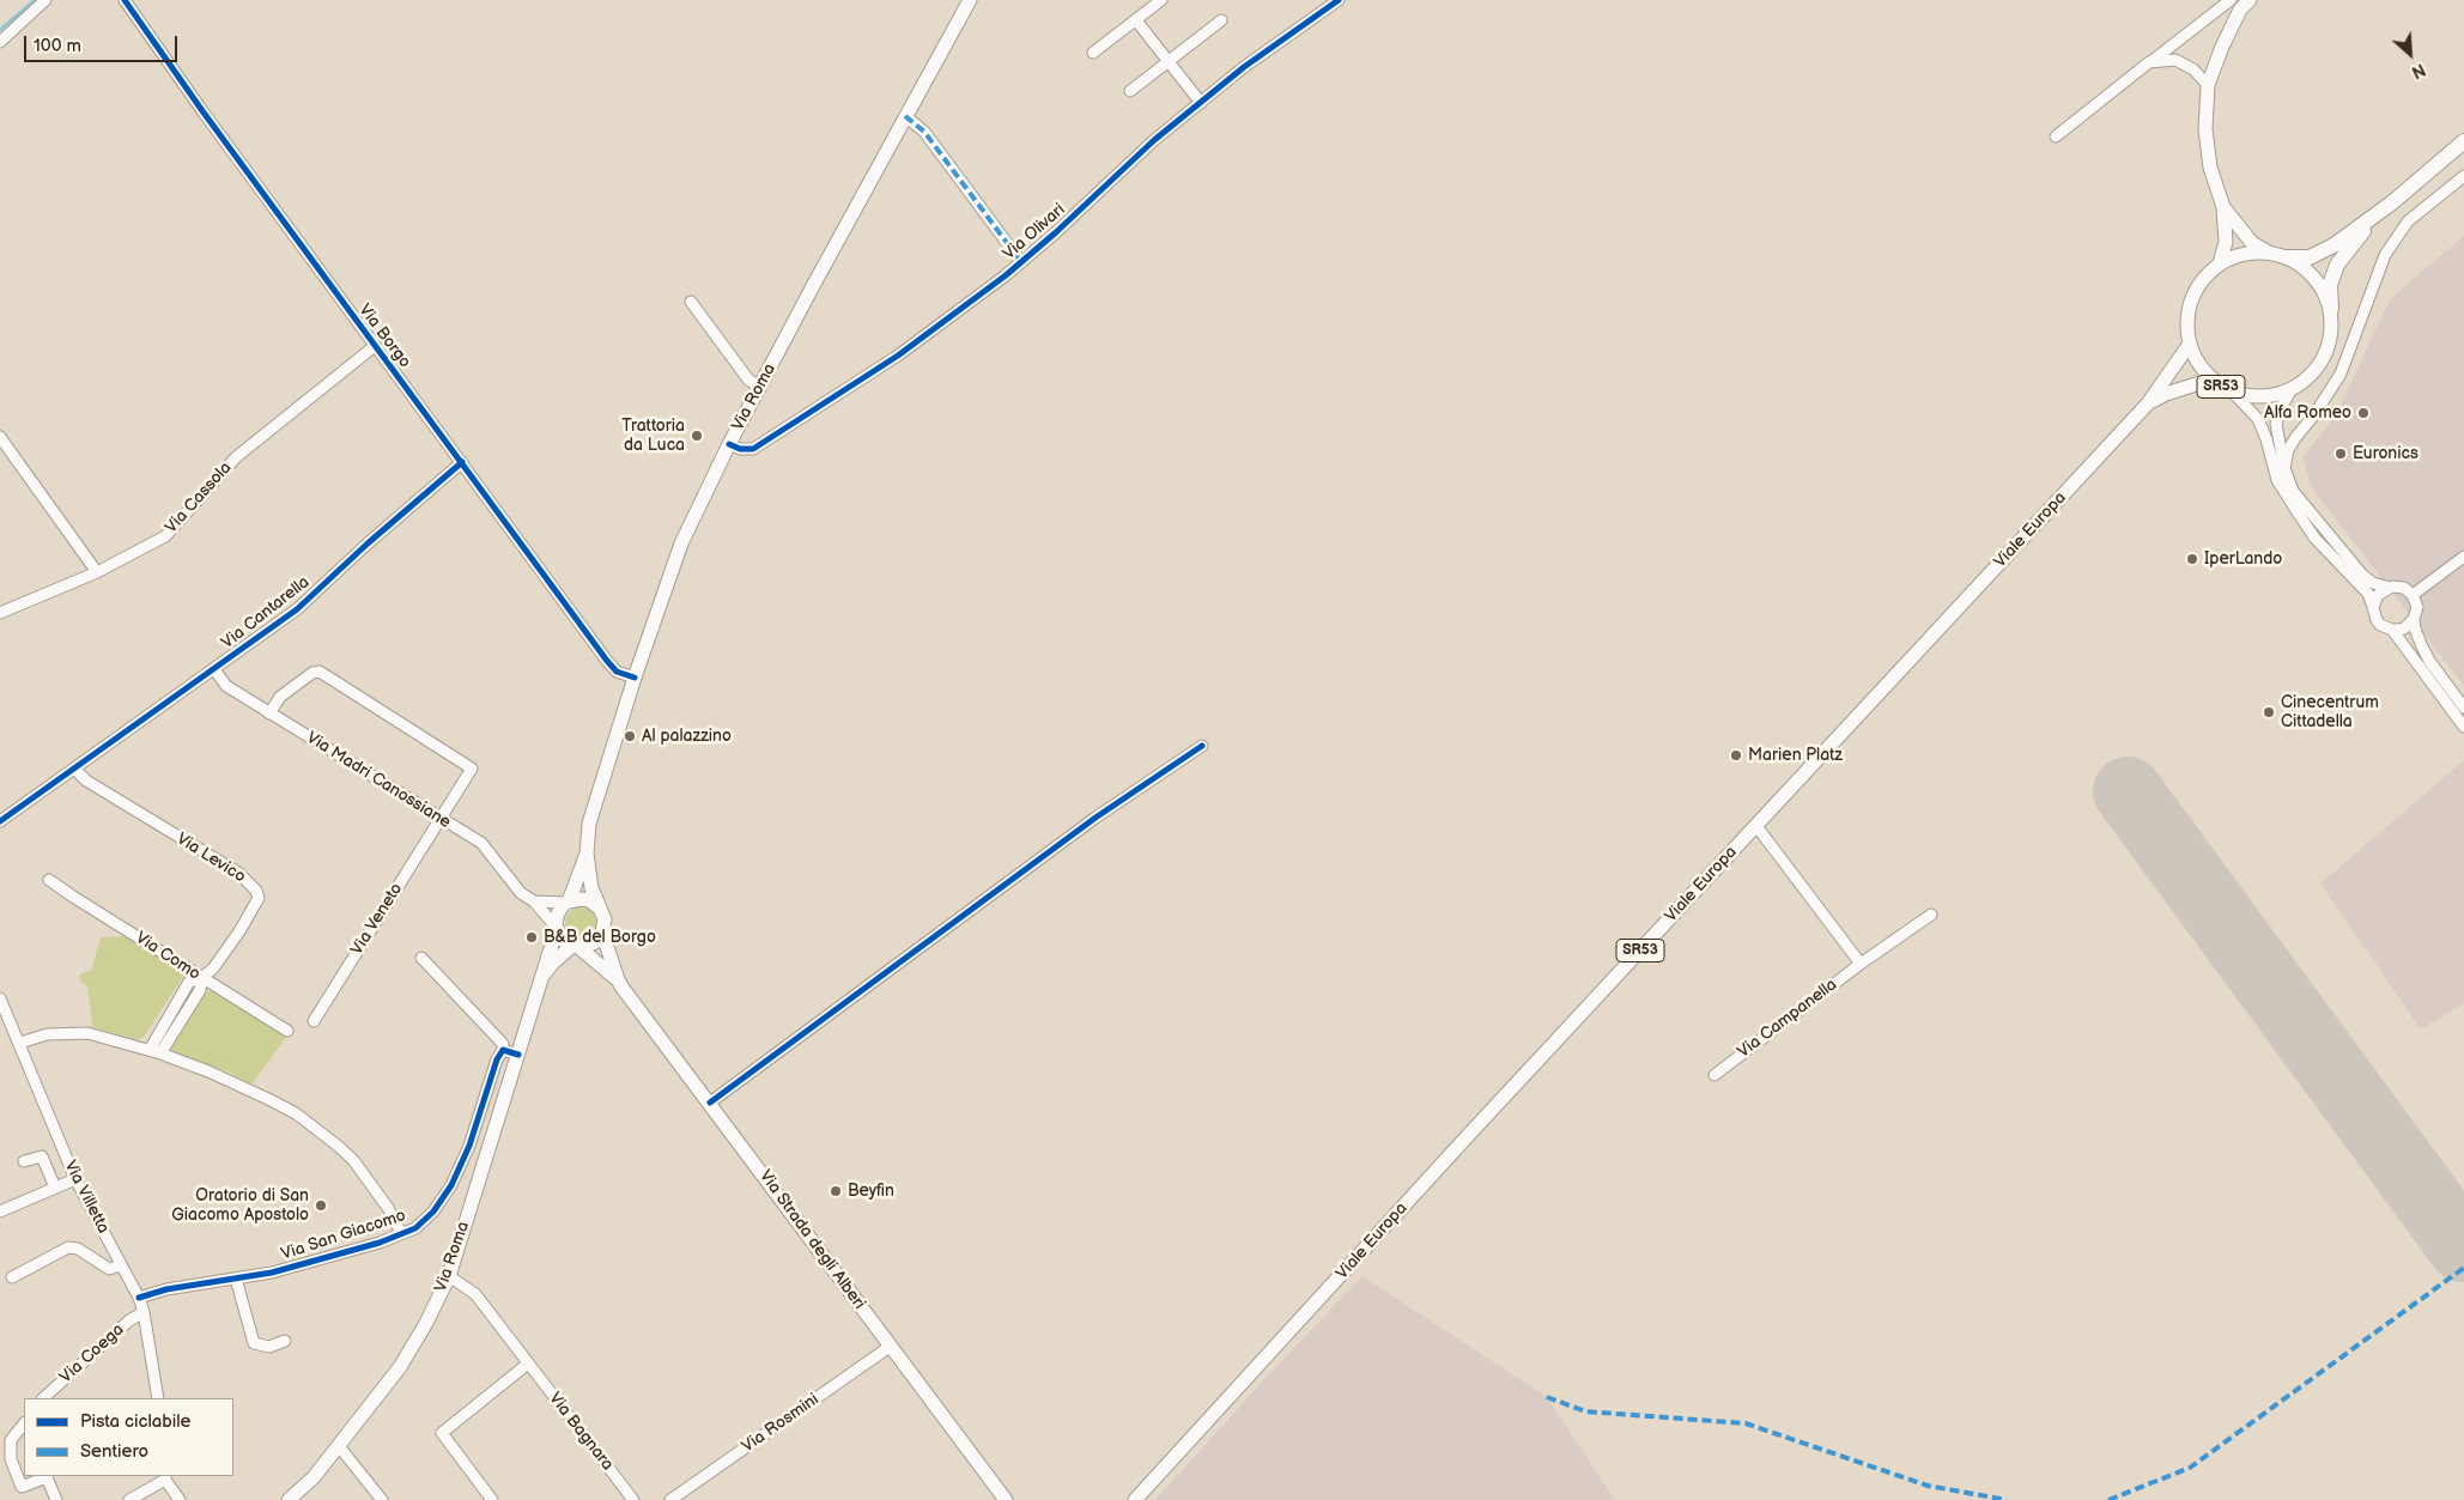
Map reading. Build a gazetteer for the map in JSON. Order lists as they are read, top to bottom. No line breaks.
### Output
{"streets":{"highway":["SR53"],"main road":["Via Roma","Viale Europa","Via Strada degli Alberi"],"street":["Via Olivari","Via Borgo","Via Cassola","Via Cantarella","Via Madri Canossiane","Via Levico","Via Veneto","Via Como","Via Campanella","Via Villetta","Via San Giacomo","Via Coega","Via Rosmini","Via Bagnara"]},"crossings":[["Via Olivari","Via Roma"],["Via Borgo","Via Roma"],["Via Borgo","Via Cassola"],["Via Borgo","Via Cantarella"],["SR53","Viale Europa"],["Via Roma","Via Madri Canossiane"],["Via Roma","Via Strada degli Alberi"],["Via Roma","Via Bagnara"],["Via Cantarella","Via Madri Canossiane"],["Via Cantarella","Via Levico"],["Via Madri Canossiane","Via Veneto"],["Via Madri Canossiane","Via Strada degli Alberi"],["Via Levico","Via Como"],["Via Villetta","Via San Giacomo"],["Via Villetta","Via Coega"],["Via Strada degli Alberi","Via Rosmini"]],"places":["Alfa Romeo","Trattoria da Luca","Euronics","IperLando","Cinecentrum Cittadella","Al palazzino","Marien Platz","B&B del Borgo","Beyfin","Oratorio di San Giacomo Apostolo"],"legend":["Pista ciclabile","Sentiero"],"scale_bar":"100 m","north":"bottom right"}
